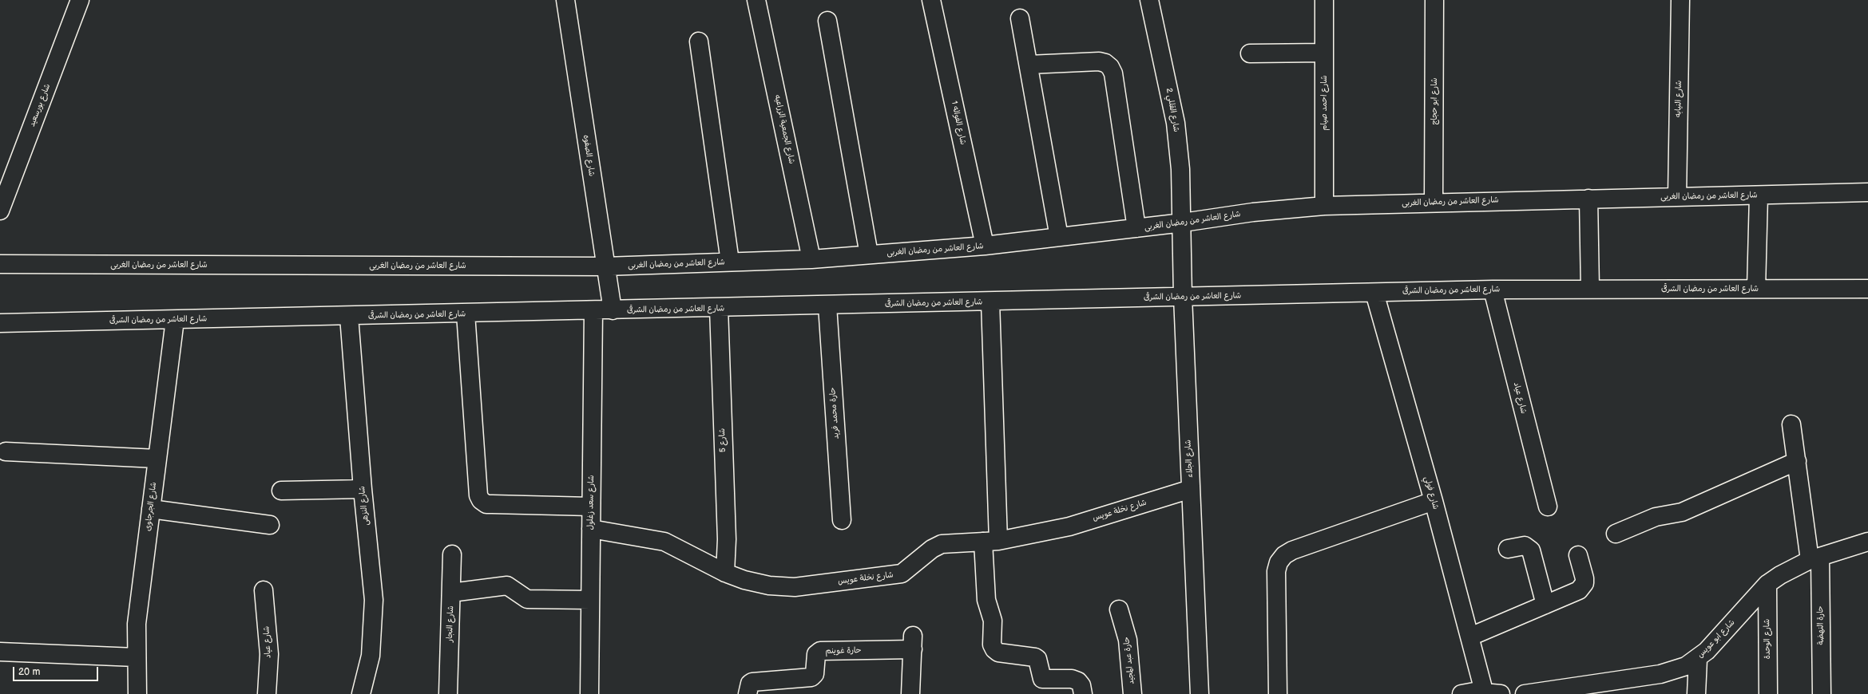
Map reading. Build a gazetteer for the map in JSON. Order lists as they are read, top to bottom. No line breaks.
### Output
{"streets":{"street":["شارع النيابه","شارع ابو حجاج","شارع احمد صيام","شارع بورسعيد","شارع القللي 2","شارع الفواله 1","شارع الجمعية الزراعيه","شارع الصفوه","شارع العاشر من رمضان الغربى","شارع العاشر من رمضان الشرقى","شارع عياد","حارة محمد فريد","شارع 5","شارع الجلاء","شارع فولي","شارع سعد زغلول","شارع النزهى","شارع الجرجاوى","شارع نخلة عويس","شارع النجار","حارة النهضة","شارع ابو عويس","شارع الوحدة","حارة غوينم","حارة عبد المجيد"]},"crossings":[["شارع النيابه","شارع العاشر من رمضان الغربى"],["شارع ابو حجاج","شارع العاشر من رمضان الغربى"],["شارع احمد صيام","شارع العاشر من رمضان الغربى"],["شارع القللي 2","شارع العاشر من رمضان الغربى"],["شارع القللي 2","شارع الجلاء"],["شارع الفواله 1","شارع العاشر من رمضان الغربى"],["شارع الجمعية الزراعيه","شارع العاشر من رمضان الغربى"],["شارع الصفوه","شارع العاشر من رمضان الغربى"],["شارع الصفوه","شارع العاشر من رمضان الشرقى"],["شارع العاشر من رمضان الغربى","شارع الجلاء"],["شارع العاشر من رمضان الشرقى","شارع عياد"],["شارع العاشر من رمضان الشرقى","حارة محمد فريد"],["شارع العاشر من رمضان الشرقى","شارع 5"],["شارع العاشر من رمضان الشرقى","شارع الجلاء"],["شارع العاشر من رمضان الشرقى","شارع فولي"],["شارع العاشر من رمضان الشرقى","شارع سعد زغلول"],["شارع العاشر من رمضان الشرقى","شارع النزهى"],["شارع العاشر من رمضان الشرقى","شارع الجرجاوى"],["شارع 5","شارع نخلة عويس"],["شارع الجلاء","شارع نخلة عويس"],["شارع سعد زغلول","شارع نخلة عويس"],["حارة النهضة","شارع ابو عويس"],["شارع ابو عويس","شارع الوحدة"]],"scale_bar":"20 m"}
